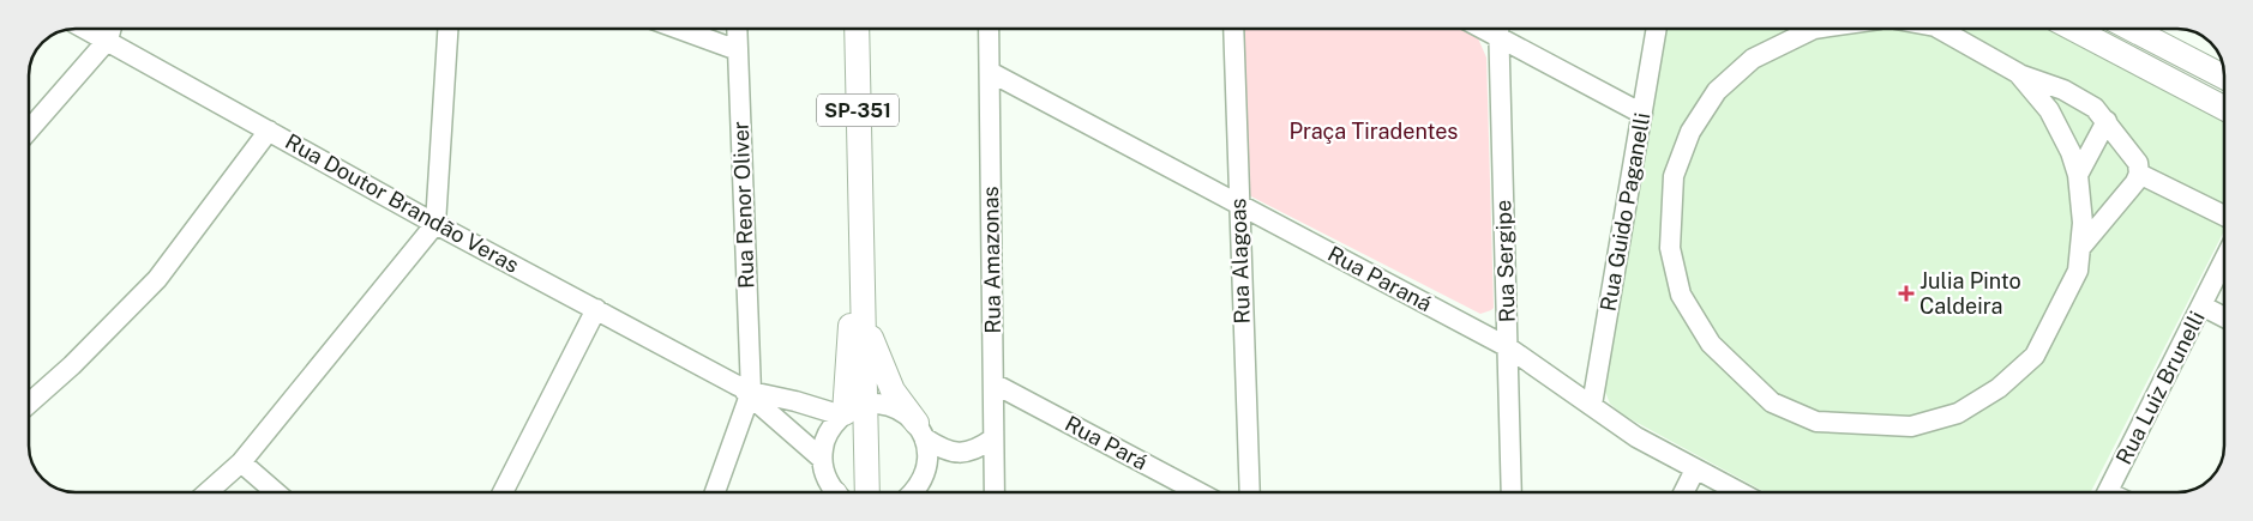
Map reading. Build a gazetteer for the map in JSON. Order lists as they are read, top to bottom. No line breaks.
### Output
{"streets":{"main road":["SP-351"],"street":["Rua Doutor Brandão Veras","Rua Renor Oliver","Rua Guido Paganelli","Rua Amazonas","Rua Alagoas","Rua Sergipe","Rua Paraná","Rua Luiz Brunelli","Rua Pará"]},"crossings":[["Rua Doutor Brandão Veras","Rua Renor Oliver"],["Rua Guido Paganelli","Rua Paraná"],["Rua Amazonas","Rua Paraná"],["Rua Amazonas","Rua Pará"],["Rua Alagoas","Rua Paraná"],["Rua Sergipe","Rua Paraná"]],"parks":["Praça Tiradentes"],"places":{"health":["Julia Pinto Caldeira"]}}
